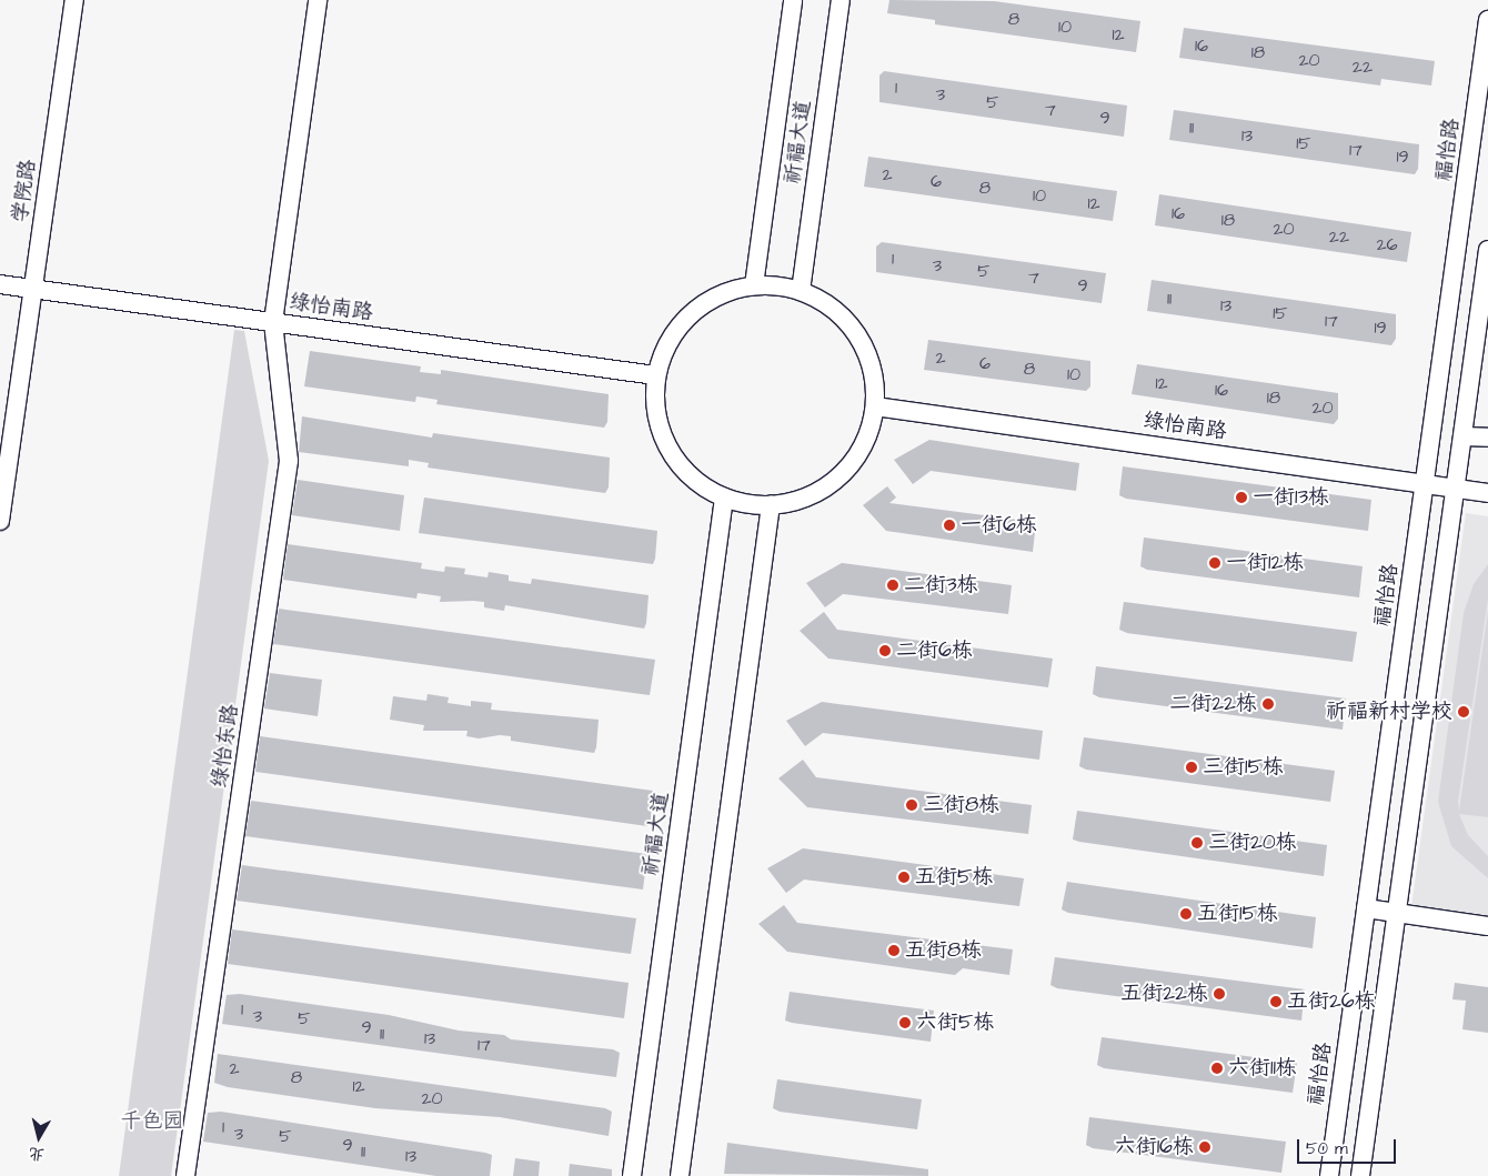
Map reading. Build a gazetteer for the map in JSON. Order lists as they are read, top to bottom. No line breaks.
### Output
{"streets":{"street":["祈福大道","福怡路","学院路","绿怡南路","绿怡东路"]},"crossings":[["福怡路","绿怡南路"],["学院路","绿怡南路"],["绿怡南路","绿怡东路"]],"parks":["千色园"],"places":["一街13栋","一街6栋","一街12栋","二街3栋","二街6栋","二街22栋","祈福新村学校","三街15栋","三街8栋","三街20栋","五街5栋","五街15栋","五街8栋","五街22栋","五街26栋","六街5栋","六街11栋","六街16栋"],"house_numbers":["8","10","12","16","18","20","22","1","3","5","7","9","11","13","15","17","19","2","6","8","10","12","16","18","20","22","26","1","3","5","7","9","11","13","15","17","19","2","6","8","10","12","16","18","20","1","3","5","9","11","13","17","2","8","12","20","1","3","5","9","11","13"],"scale_bar":"50 m","north":"bottom"}
